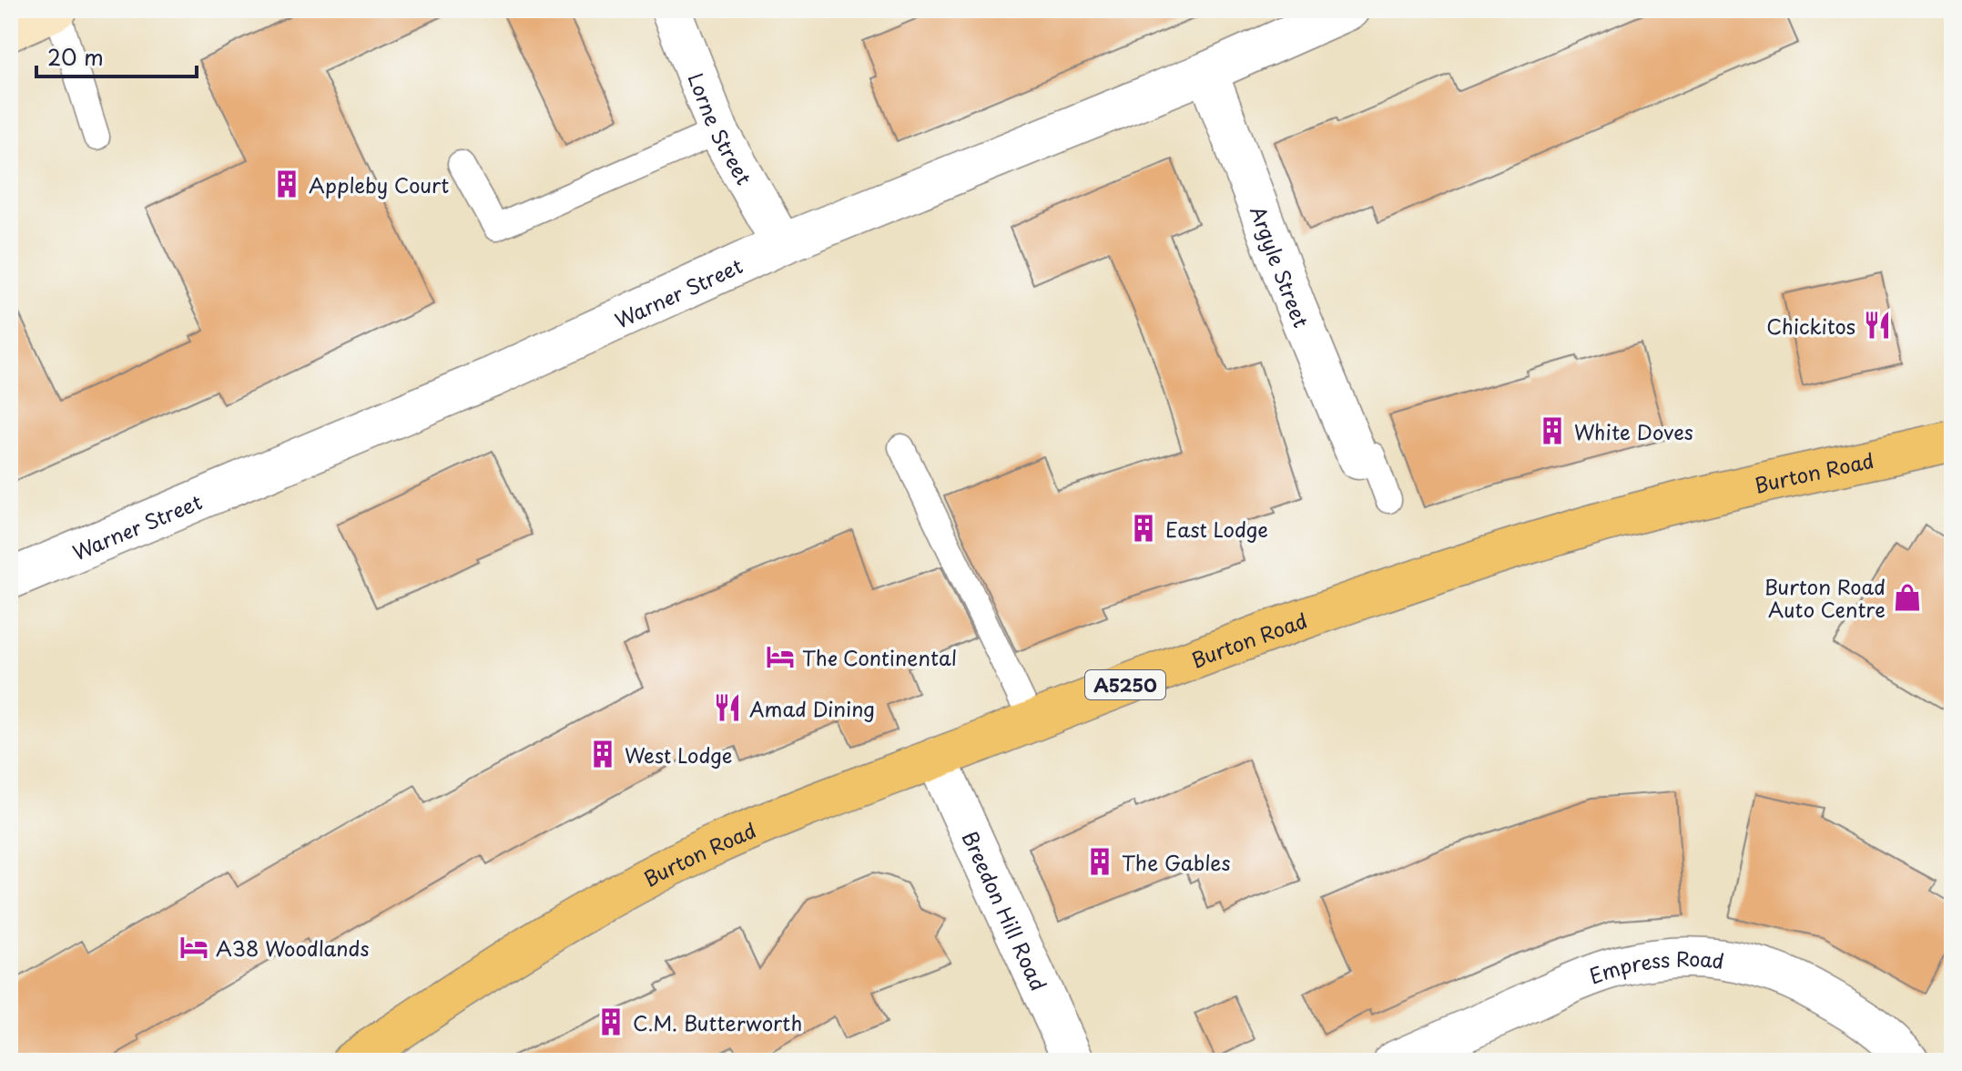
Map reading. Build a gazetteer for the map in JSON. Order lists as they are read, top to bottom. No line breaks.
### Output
{"streets":{"main road":["Burton Road","A5250"],"street":["Lorne Street","Argyle Street","Warner Street","Breedon Hill Road","Empress Road"]},"crossings":[["Lorne Street","Warner Street"],["Argyle Street","Warner Street"],["Burton Road","Breedon Hill Road"]],"places":{"building":["Appleby Court","White Doves","East Lodge","West Lodge","The Gables","C.M. Butterworth"],"restaurant":["Chickitos","Amad Dining"],"shop":["Burton Road Auto Centre"],"hotel":["The Continental","A38 Woodlands"]},"scale_bar":"20 m"}
